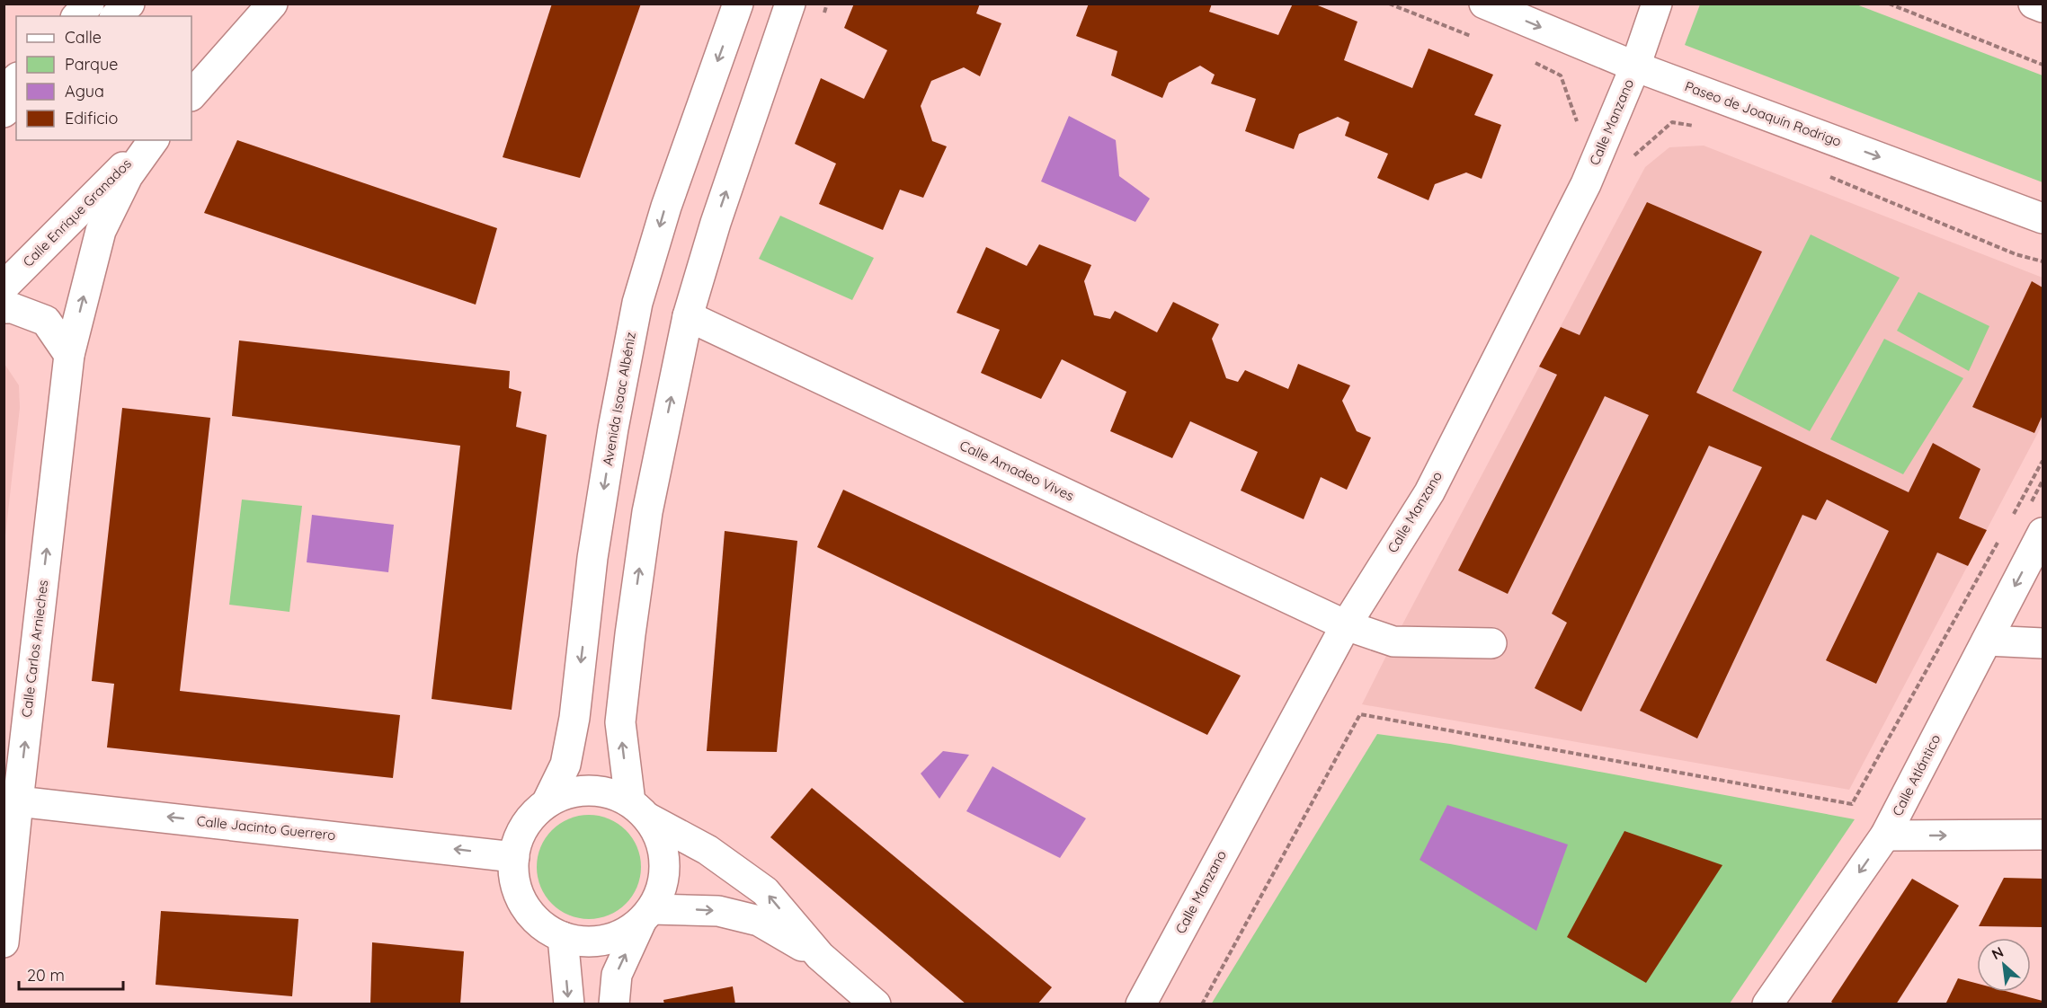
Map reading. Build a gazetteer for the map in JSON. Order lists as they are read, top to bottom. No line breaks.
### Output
{"streets":{"main road":["Paseo de Joaquín Rodrigo","Calle Manzano","Calle Enrique Granados","Avenida Isaac Albéniz","Calle Amadeo Vives","Calle Carlos Arnieches","Calle Atlántico","Calle Jacinto Guerrero"]},"crossings":[["Paseo de Joaquín Rodrigo","Calle Manzano"],["Calle Manzano","Calle Amadeo Vives"],["Avenida Isaac Albéniz","Calle Jacinto Guerrero"],["Calle Carlos Arnieches","Calle Jacinto Guerrero"]],"one_way":["Paseo de Joaquín Rodrigo","Calle Carlos Arnieches","Calle Atlántico","Calle Jacinto Guerrero"],"legend":["Calle","Parque","Agua","Edificio"],"scale_bar":"20 m","north":"top left"}
